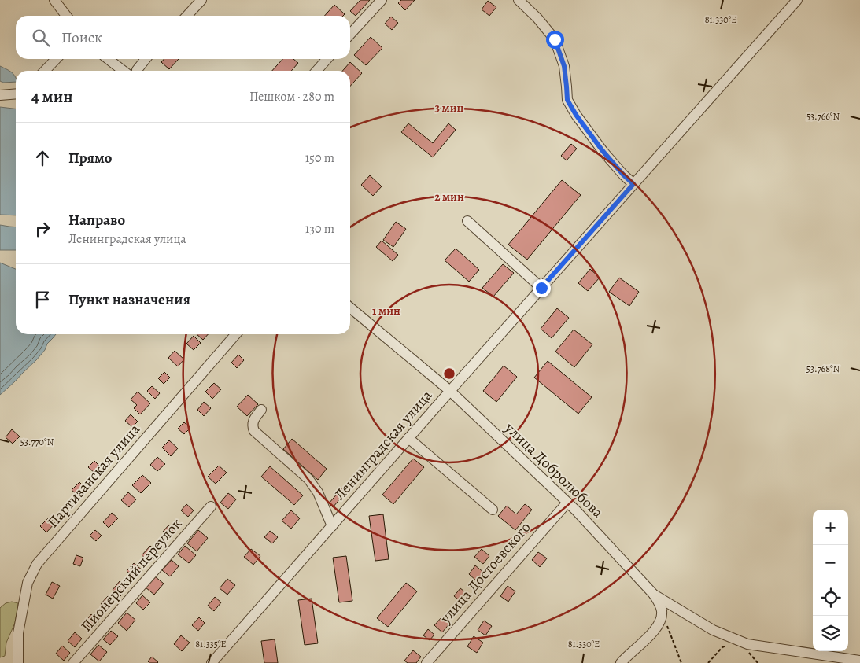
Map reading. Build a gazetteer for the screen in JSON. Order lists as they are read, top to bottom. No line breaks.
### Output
{"streets":{"street":["Ленинградская улица","улица Добролюбова","Партизанская улица","улица Достоевского","Пионерский переулок"]},"crossings":[["Ленинградская улица","улица Добролюбова"],["улица Добролюбова","улица Достоевского"]],"page":{"search":"Поиск","heading":["4 мин","Пешком · 280 m"],"list":[["Прямо","150 m"],["Направо","Ленинградская улица","130 m"],"Пункт назначения"],"map_buttons":["+","−"]},"coordinates":["81.330°E","53.766°N","53.768°N","53.770°N","81.335°E"],"rings":["3 мин","2 мин","1 мин"]}
